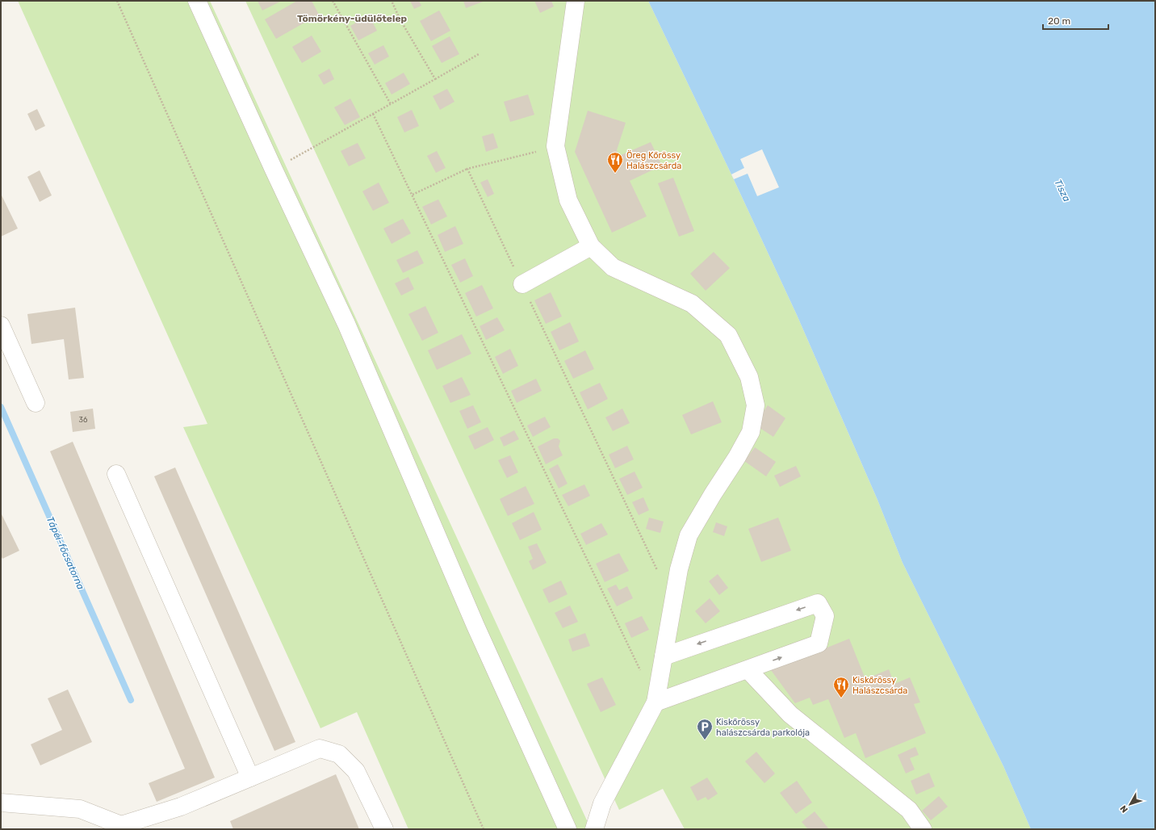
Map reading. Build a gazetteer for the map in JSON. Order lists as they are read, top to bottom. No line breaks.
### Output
{"districts":["Tömörkény-üdülőtelep"],"water":["Tisza","Tápéi-főcsatorna"],"places":{"restaurant":["Öreg Kőrössy Halászcsárda","Kiskőrössy Halászcsárda"],"parking":["Kiskőrössy halászcsárda parkolója"]},"house_numbers":["36"],"scale_bar":"20 m","north":"bottom left"}
